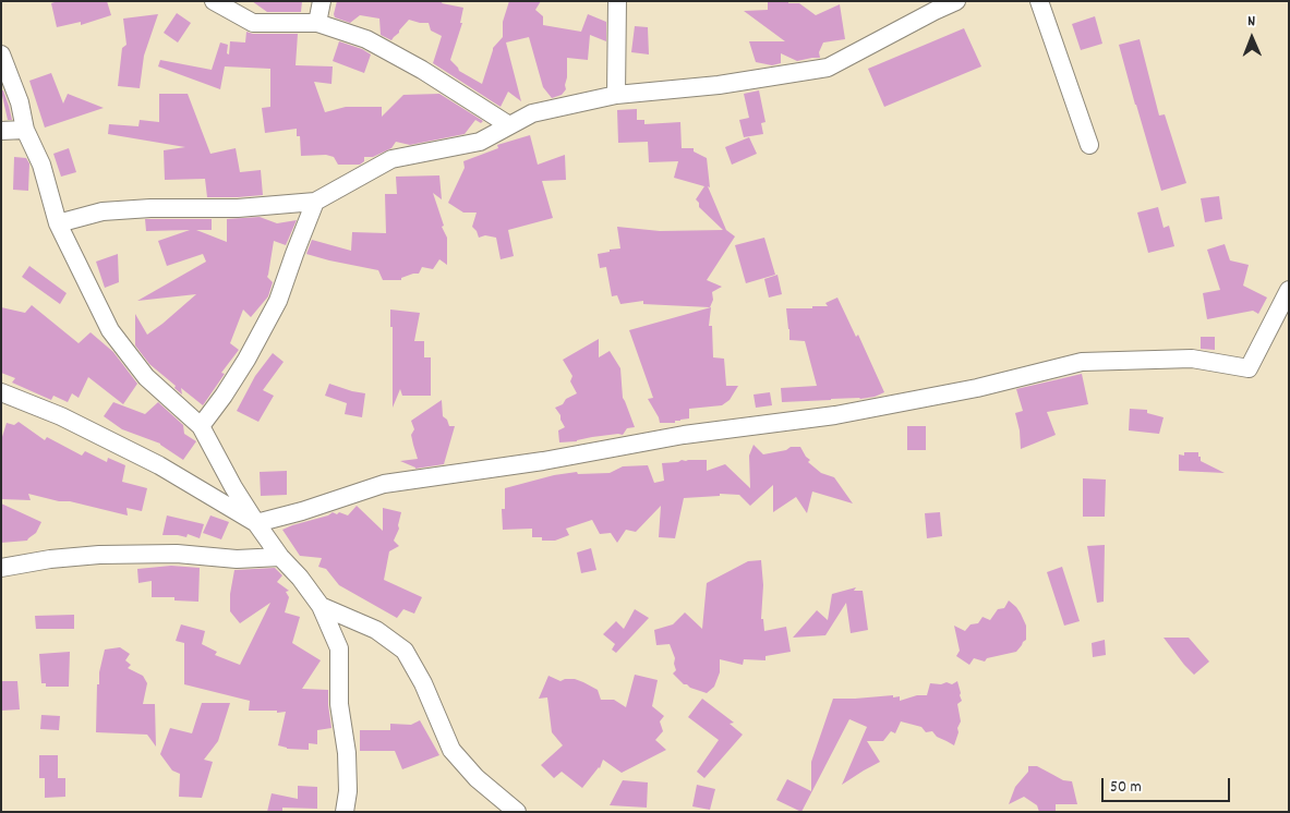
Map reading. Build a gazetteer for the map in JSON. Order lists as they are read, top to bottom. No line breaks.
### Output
{"scale_bar":"50 m","north":"top"}
